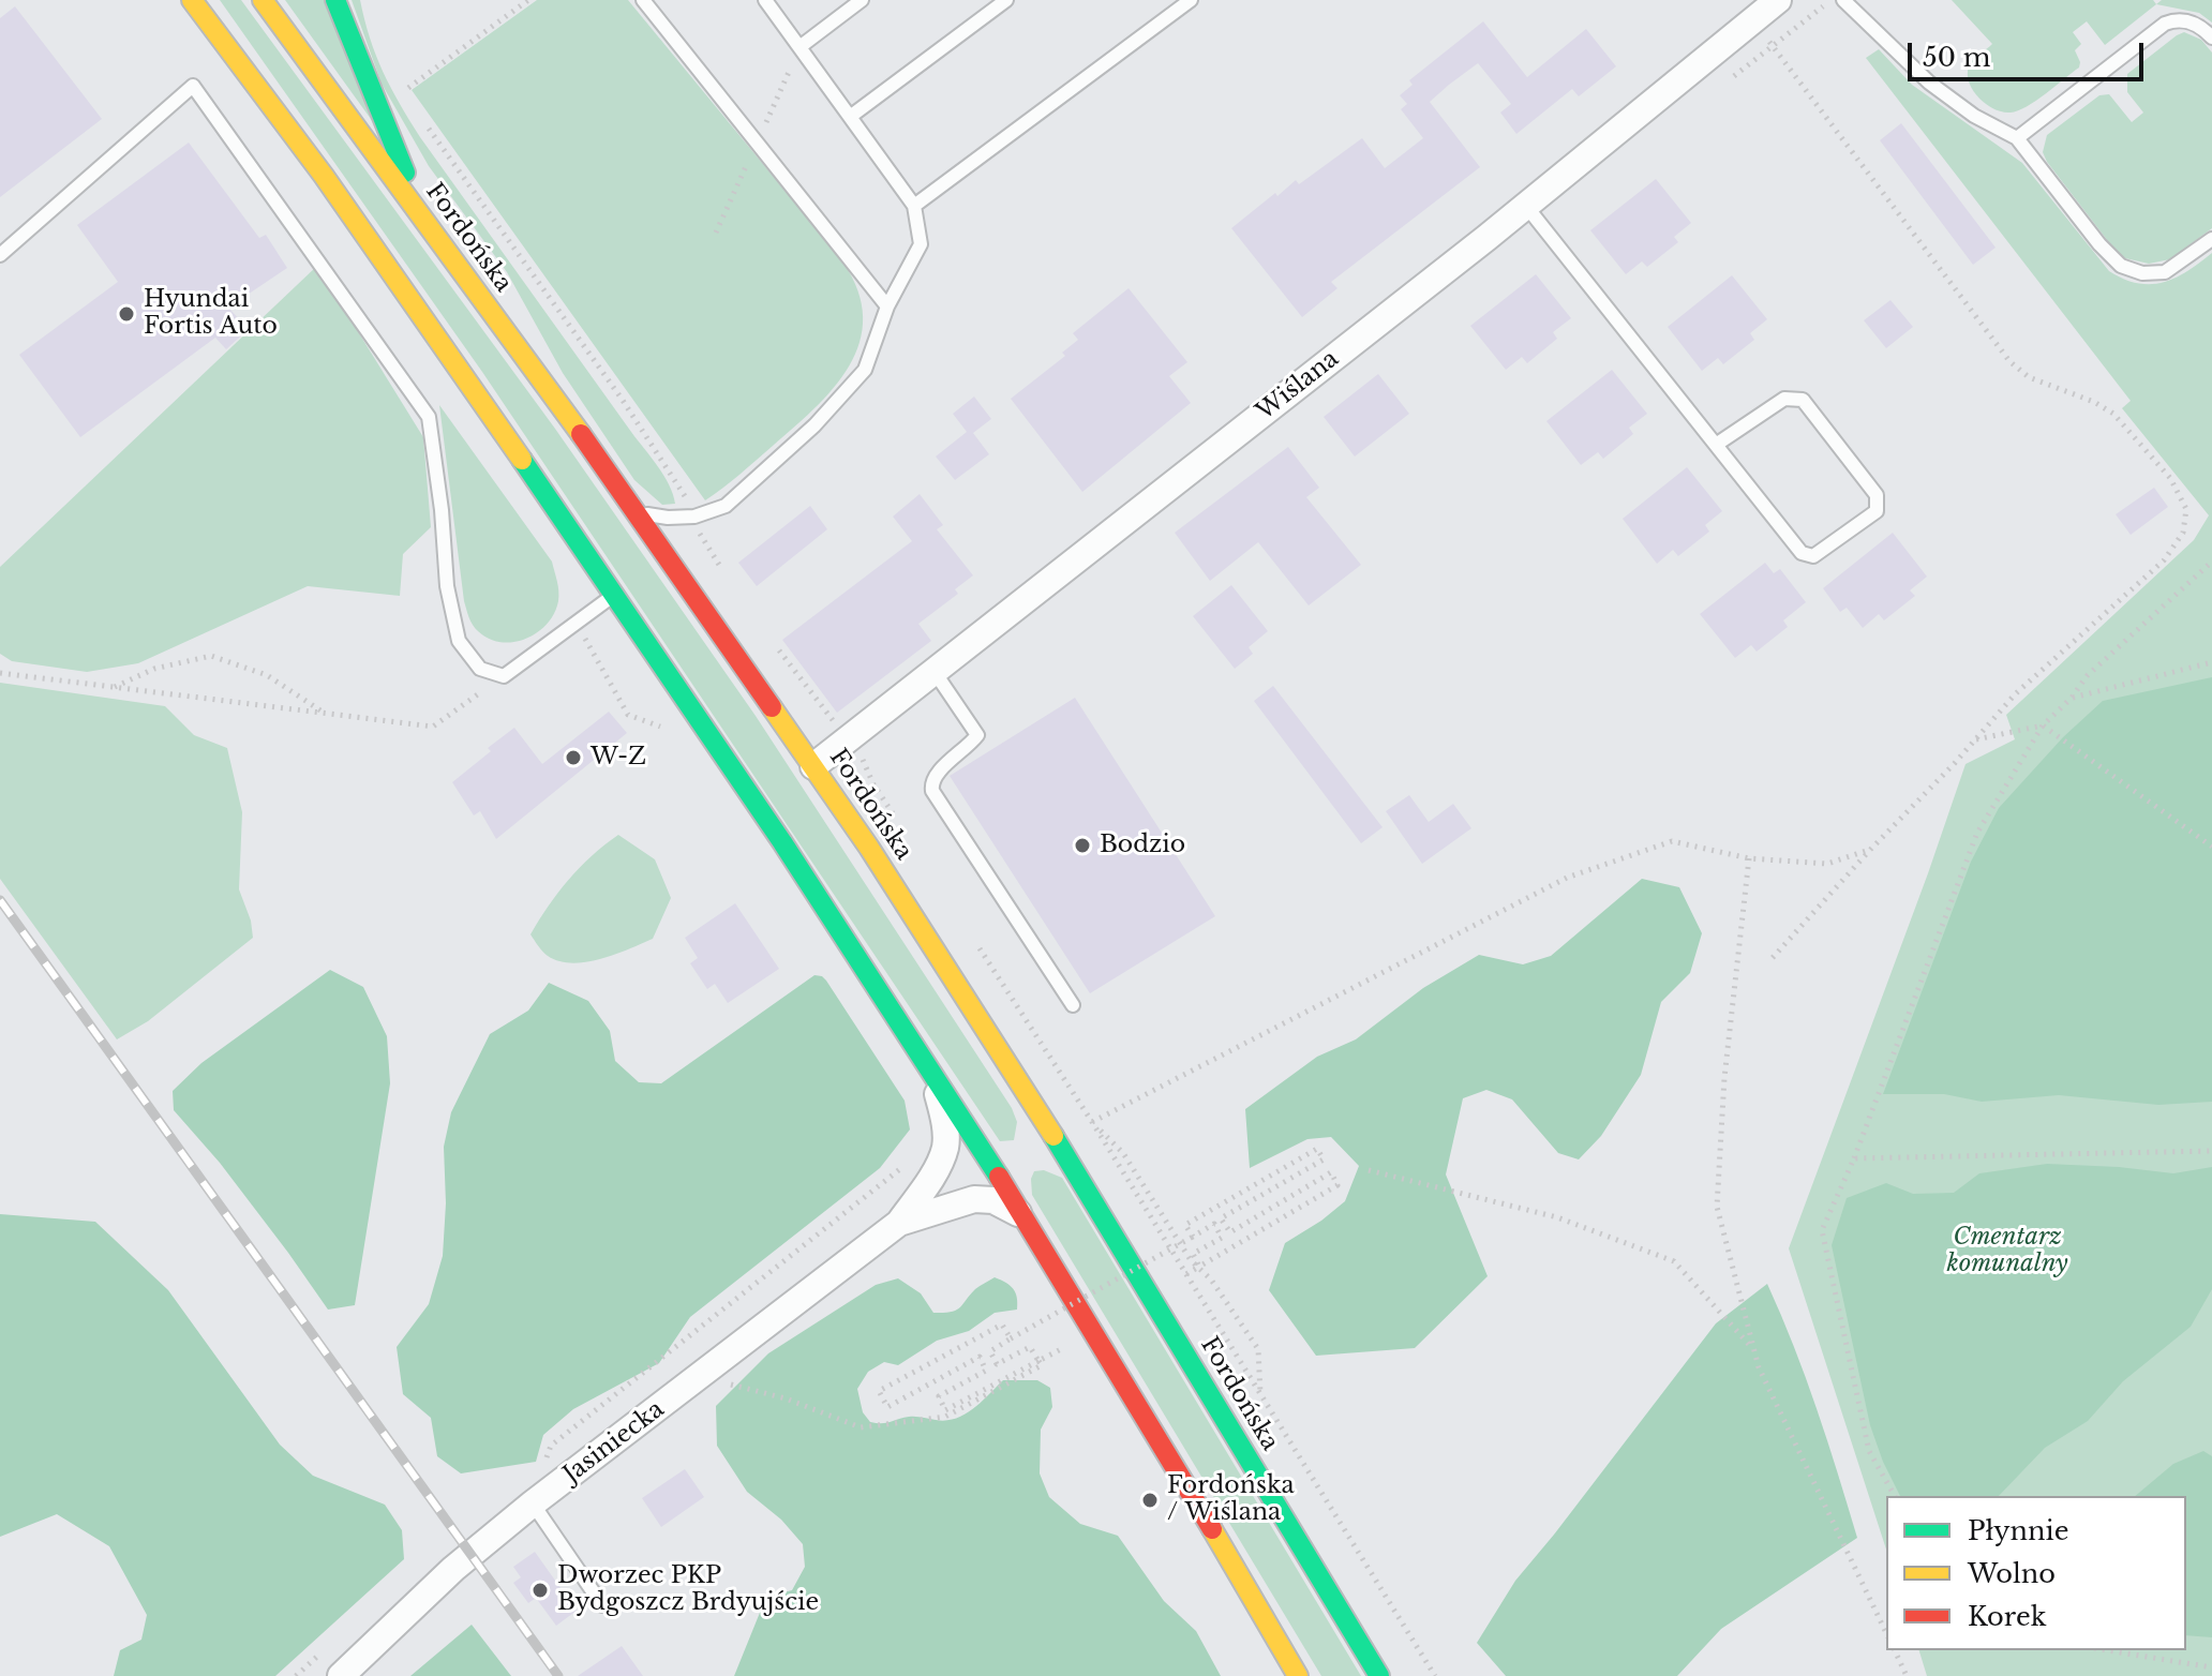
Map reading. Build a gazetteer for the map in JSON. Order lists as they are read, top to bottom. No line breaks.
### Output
{"streets":{"main road":["Fordońska"],"street":["Wiślana","Jasiniecka"]},"crossings":[["Fordońska","Wiślana"]],"parks":["Cmentarz komunalny"],"places":["Hyundai Fortis Auto","W-Z","Bodzio","Fordońska / Wiślana","Dworzec PKP Bydgoszcz Brdyujście"],"legend":["Płynnie","Wolno","Korek"],"scale_bar":"50 m"}
